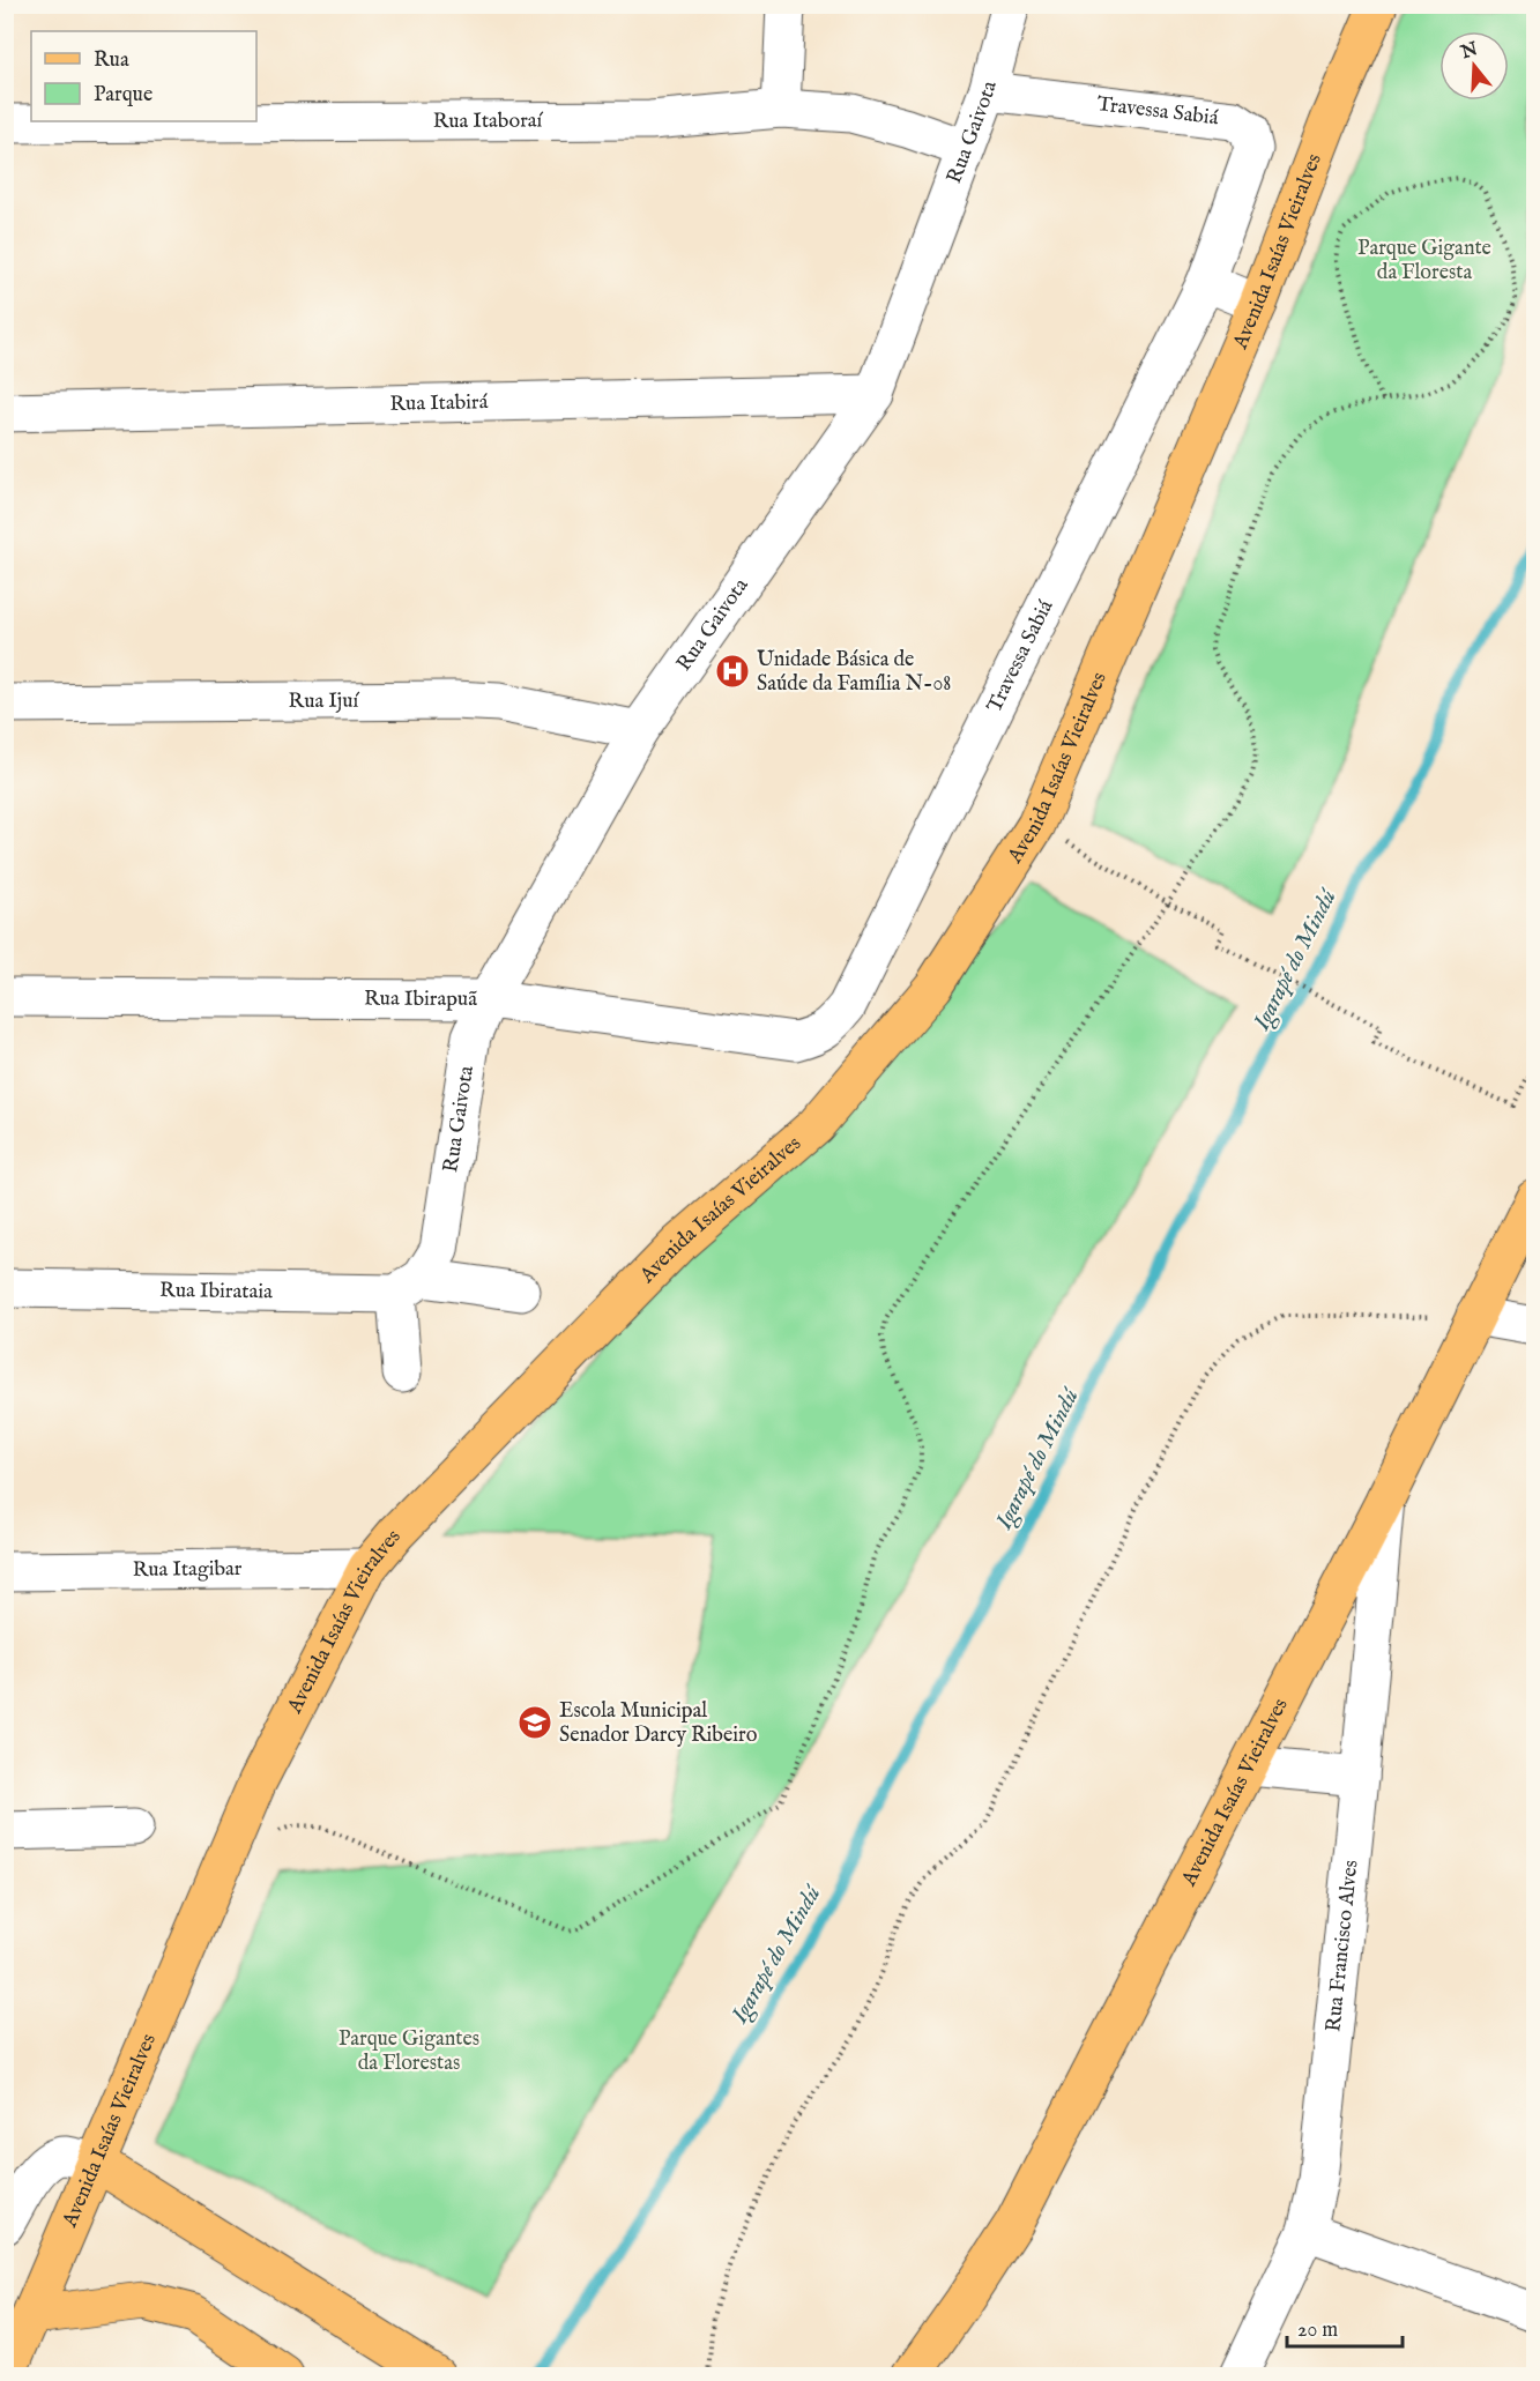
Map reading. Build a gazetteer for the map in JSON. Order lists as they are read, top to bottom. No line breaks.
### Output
{"streets":{"main road":["Avenida Isaías Vieiralves"],"street":["Travessa Sabiá","Rua Itaboraí","Rua Gaivota","Rua Itabirá","Rua Ijuí","Rua Ibirapuã","Rua Ibirataia","Rua Itagibar","Rua Francisco Alves"]},"crossings":[["Travessa Sabiá","Rua Gaivota"],["Travessa Sabiá","Rua Ibirapuã"],["Rua Itaboraí","Rua Gaivota"],["Rua Gaivota","Rua Itabirá"],["Rua Gaivota","Rua Ijuí"],["Rua Gaivota","Rua Ibirapuã"],["Rua Gaivota","Rua Ibirataia"],["Avenida Isaías Vieiralves","Rua Itagibar"],["Avenida Isaías Vieiralves","Rua Francisco Alves"]],"water":["Igarapé do Mindú"],"parks":["Parque Gigante da Floresta","Parque Gigantes da Florestas"],"places":{"hospital":["Unidade Básica de Saúde da Família N-08"],"school or university":["Escola Municipal Senador Darcy Ribeiro"]},"legend":["Rua","Parque"],"scale_bar":"20 m","north":"top"}
